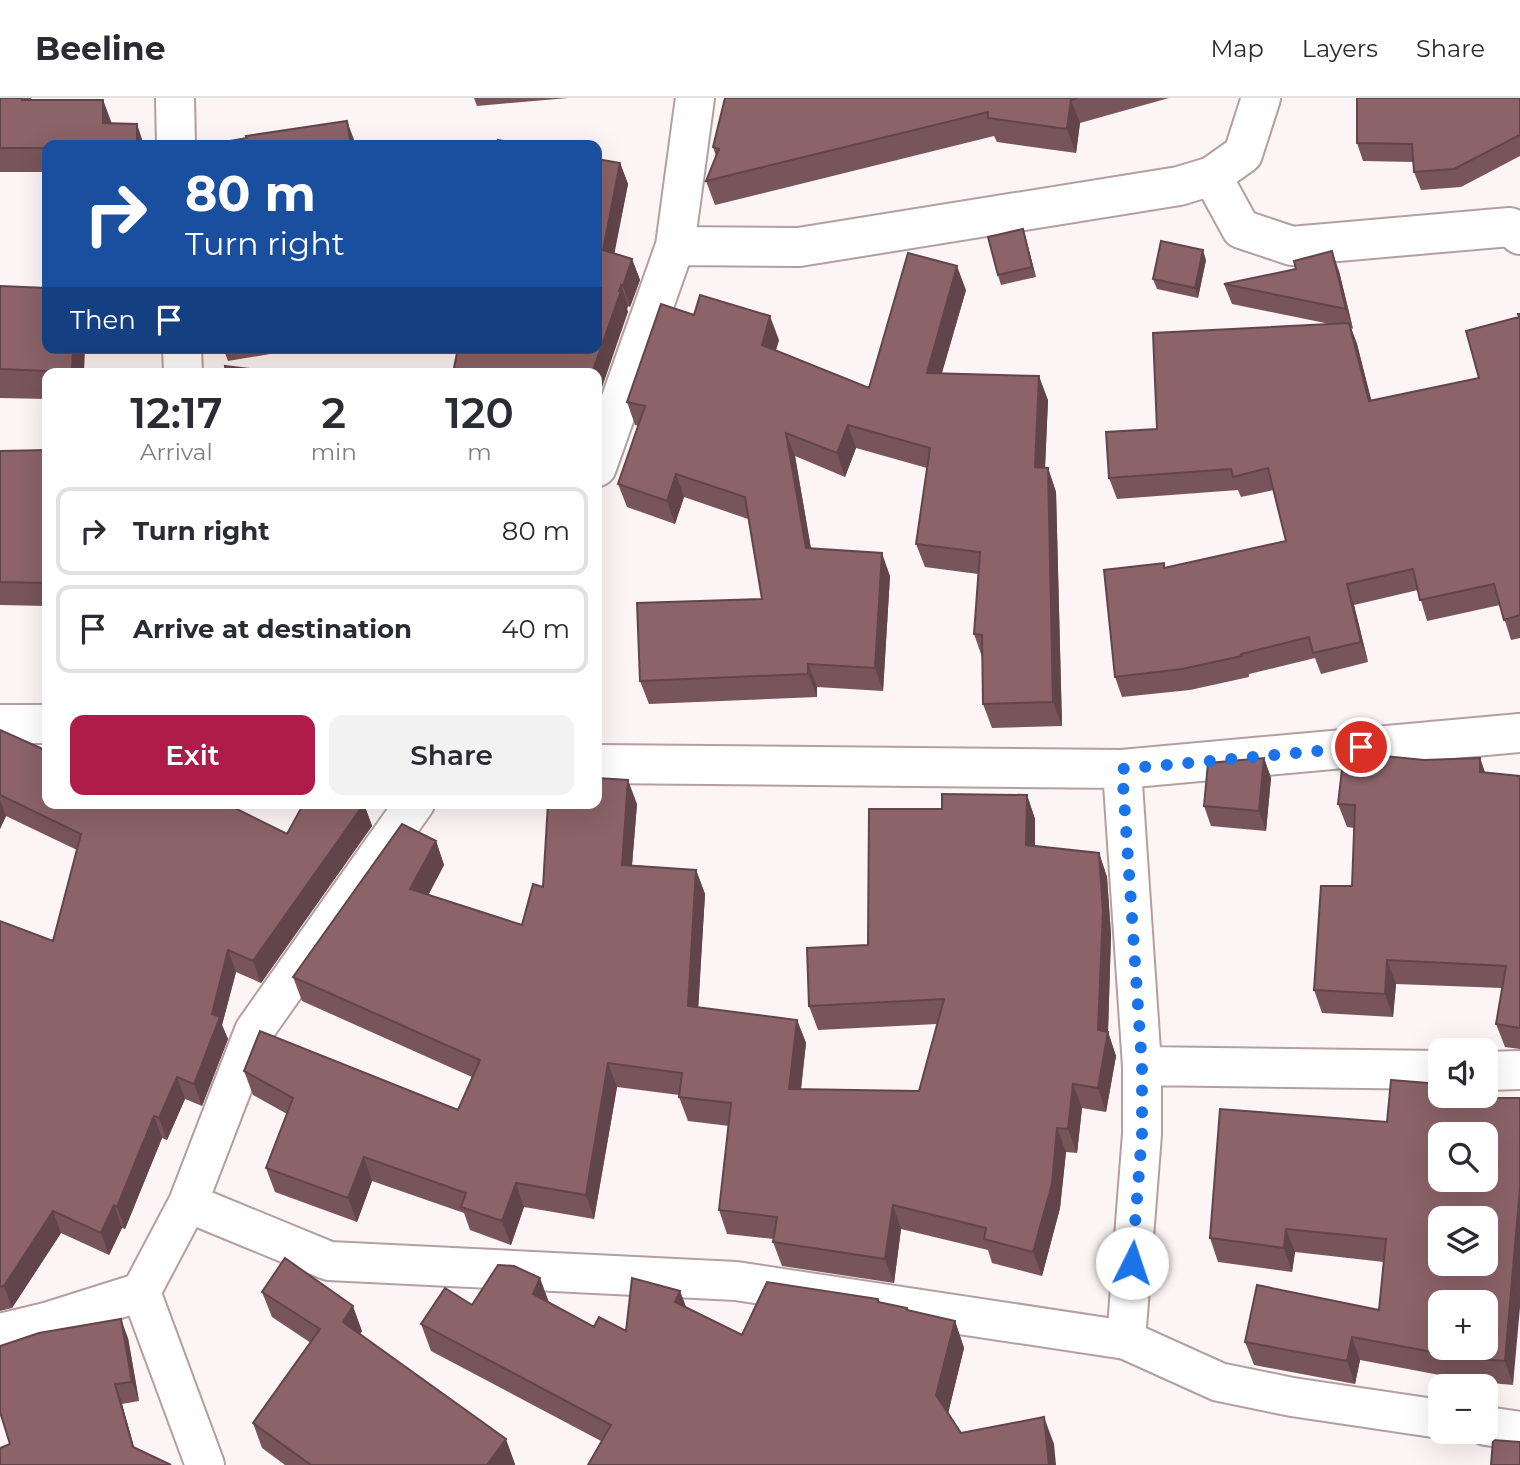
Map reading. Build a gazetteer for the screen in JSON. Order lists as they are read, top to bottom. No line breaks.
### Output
{"page":{"header":"Beeline","nav":["Map","Layers","Share"],"turn":["80 m","Turn right"],"then":"Then","eta":["12:17","Arrival","2","min","120","m"],"list":[{"name":"Turn right","value":"80 m"},{"name":"Arrive at destination","value":"40 m"}],"buttons":["Exit","Share"],"map_buttons":["+","−"]}}
